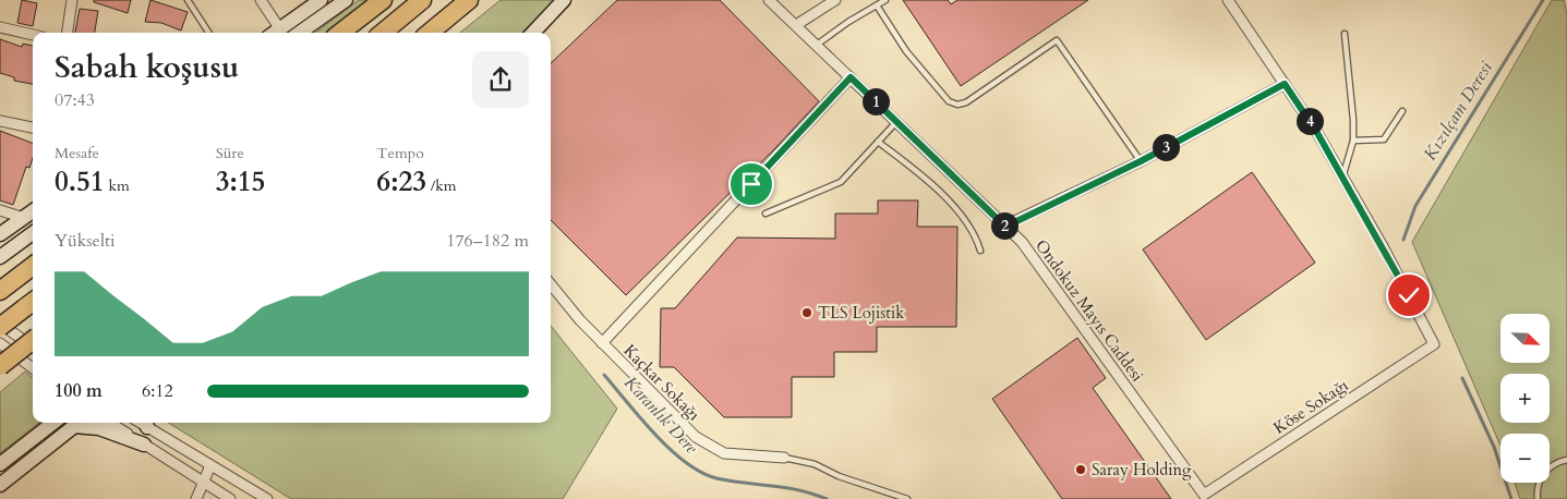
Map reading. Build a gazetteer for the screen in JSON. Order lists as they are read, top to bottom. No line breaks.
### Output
{"streets":{"street":["Ondokuz Mayıs Caddesi","Kaçkar Sokağı","Köse Sokağı"]},"crossings":[["Ondokuz Mayıs Caddesi","Köse Sokağı"]],"water":["Kızılçam Deresi","Karanlık Dere"],"places":["TLS Lojistik","Saray Holding"],"north":"bottom right","page":{"heading":["Sabah koşusu","07:43"],"pins":["1","4","3","2"],"stats":[["Mesafe","0.51 km"],["Süre","3:15"],["Tempo","6:23 /km"]],"chart":["Yükselti","176–182 m"],"map_buttons":["+","−"],"list":[{"name":"100 m","note":"6:12"}]}}
